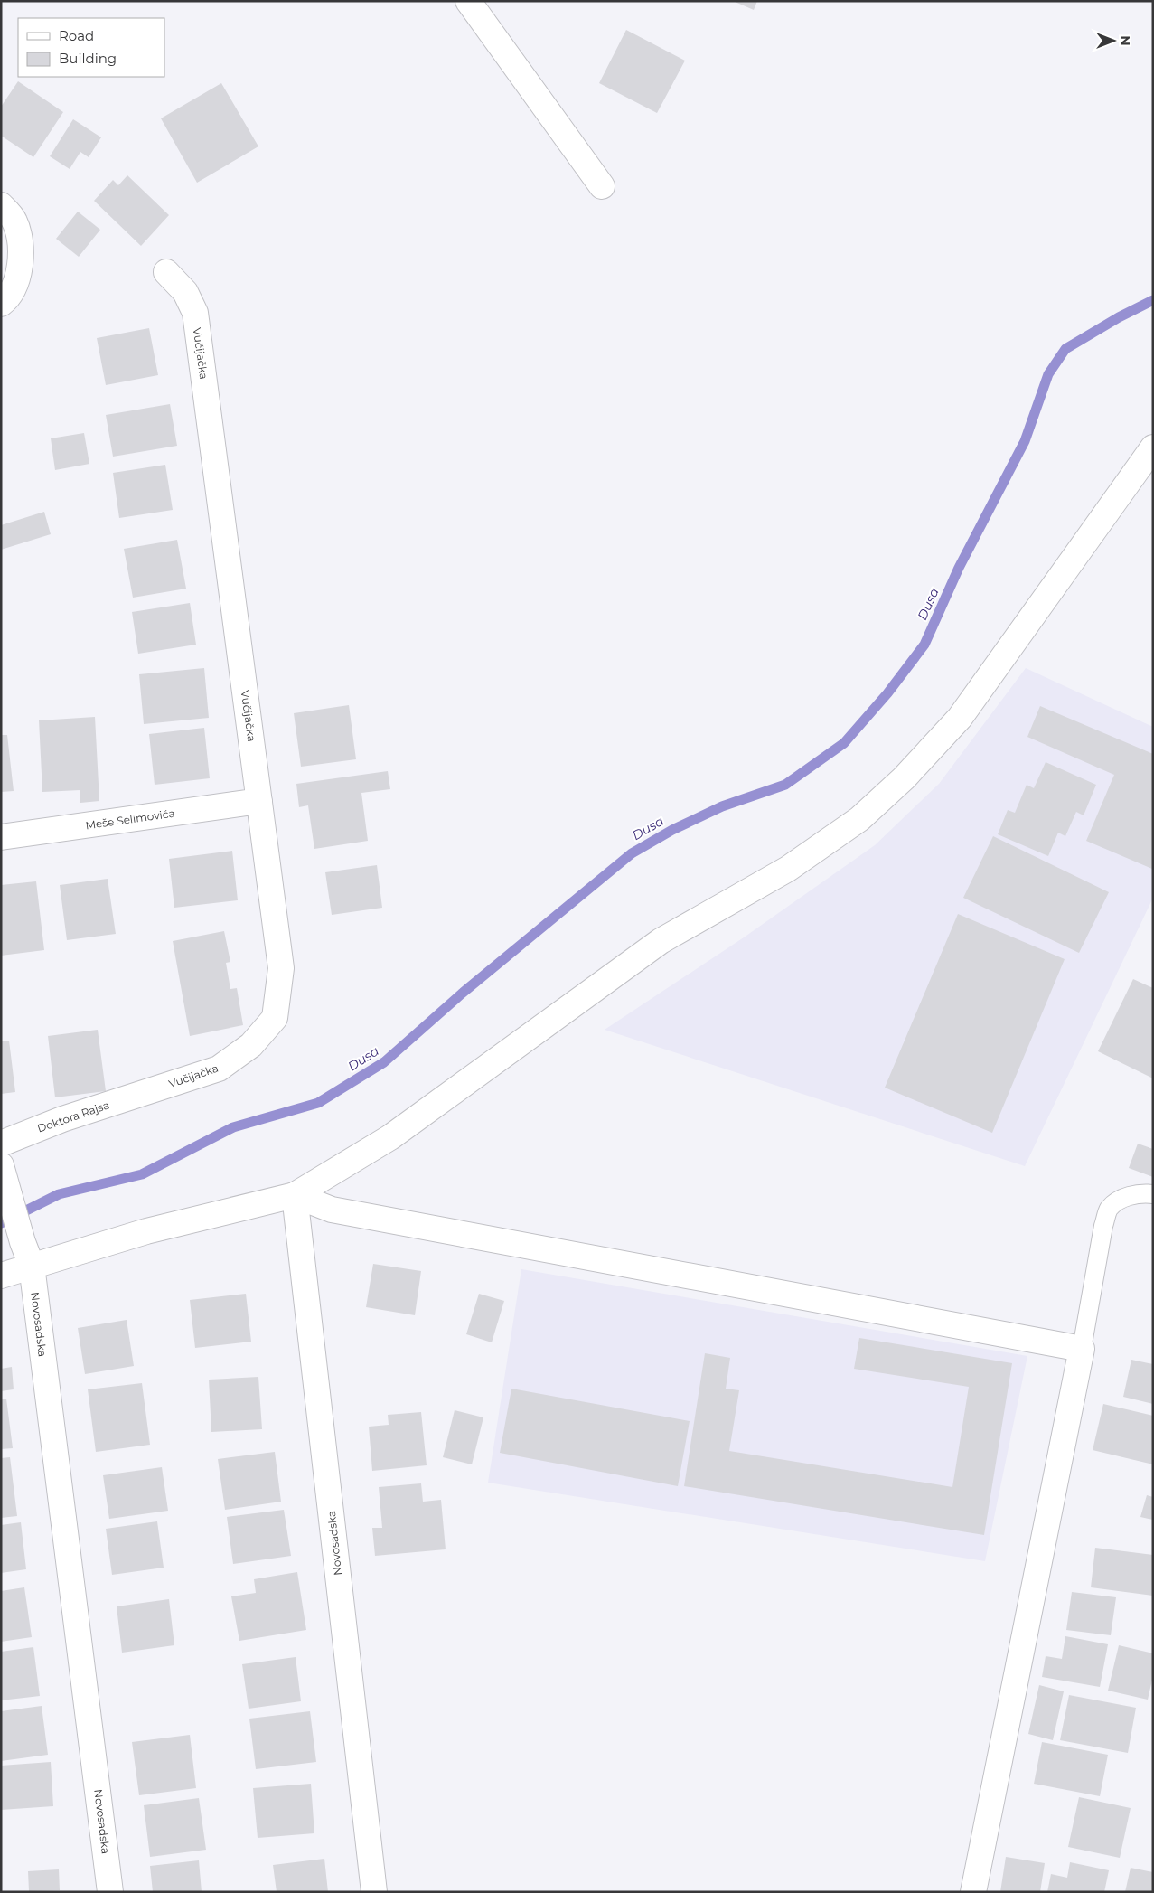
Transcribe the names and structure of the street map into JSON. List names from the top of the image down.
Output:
{
  "streets": {
    "street": [
      "Vučijačka",
      "Meše Selimovića",
      "Doktora Rajsa",
      "Novosadska"
    ]
  },
  "crossings": [
    ["Vučijačka", "Meše Selimovića"],
    ["Vučijačka", "Doktora Rajsa"]
  ],
  "water": ["Dusa"],
  "legend": ["Road", "Building"],
  "north": "right"
}
